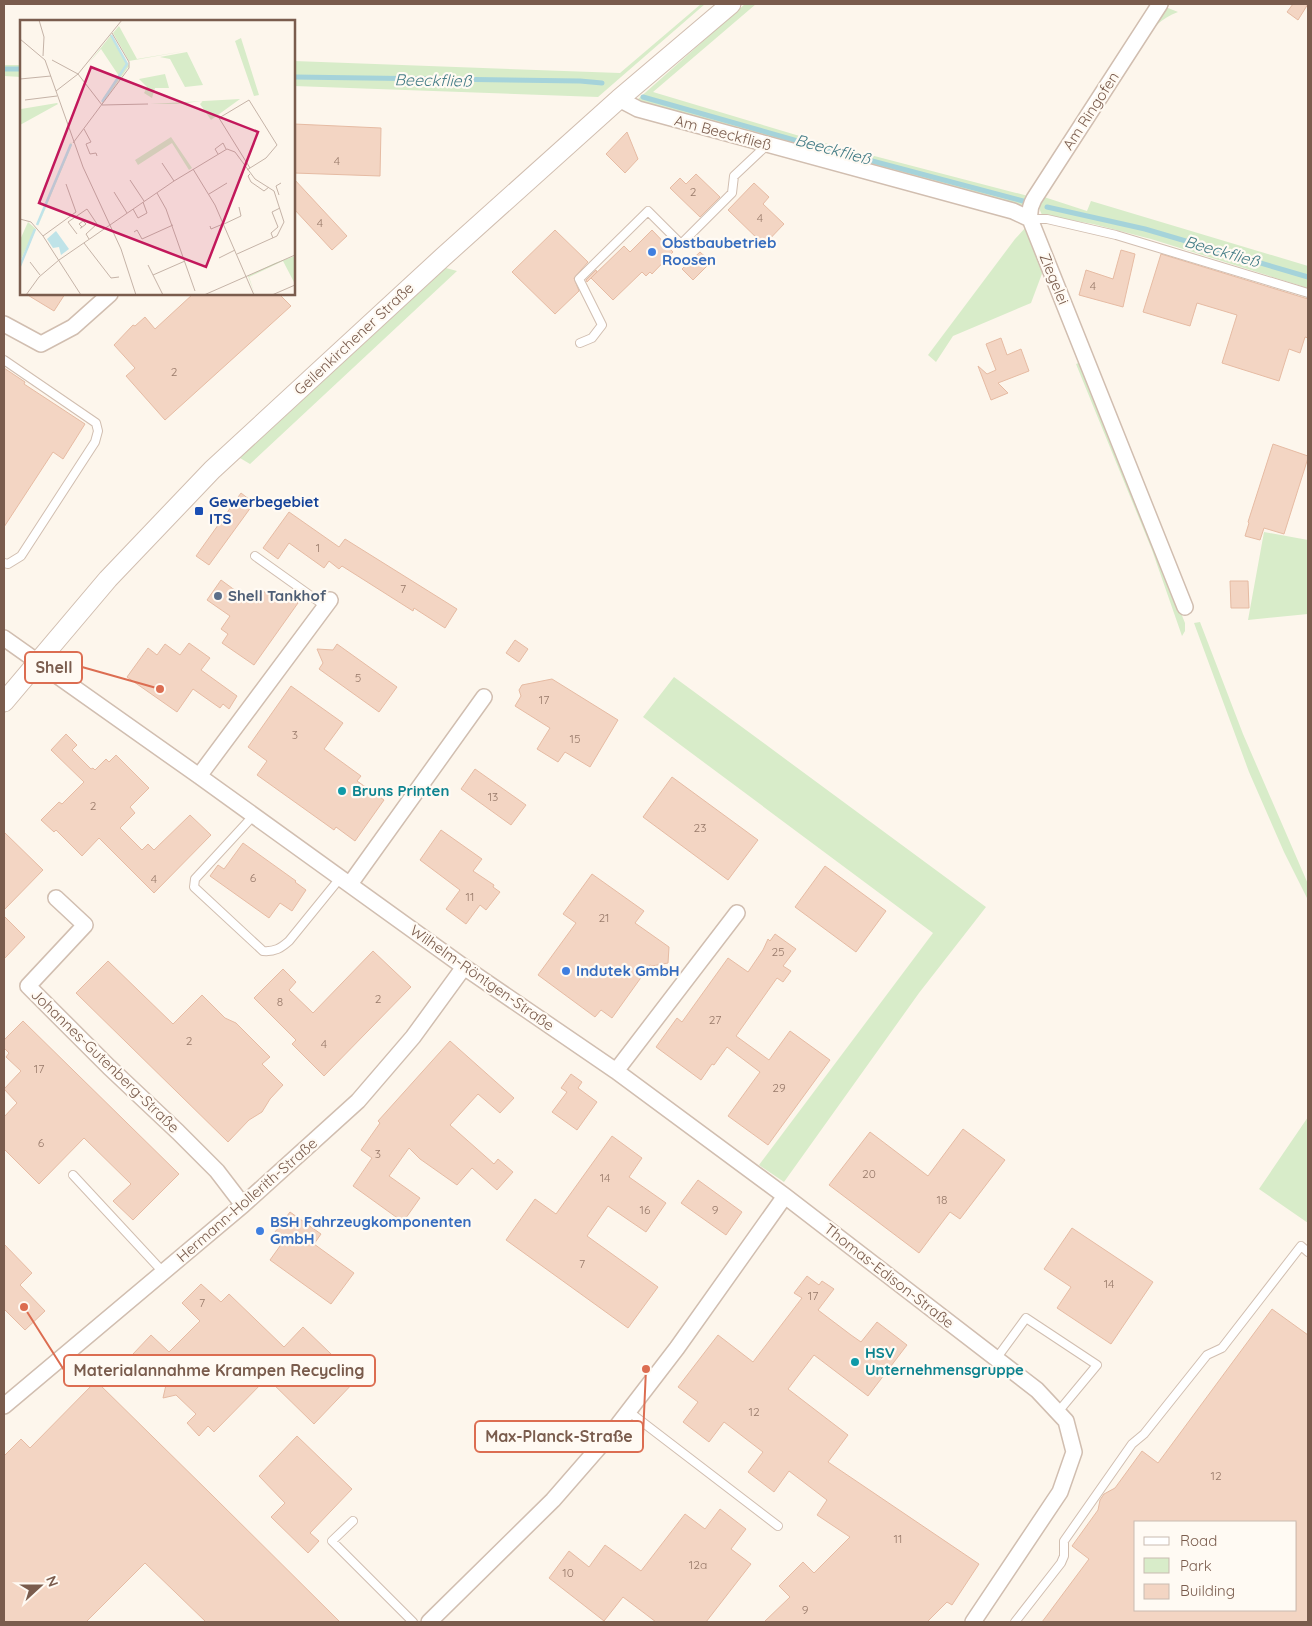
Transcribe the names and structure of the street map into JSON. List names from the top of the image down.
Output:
{
  "streets": {
    "street": [
      "Am Ringofen",
      "Am Beeckfließ",
      "Ziegelei",
      "Geilenkirchener Straße",
      "Wilhelm-Röntgen-Straße",
      "Johannes-Gutenberg-Straße",
      "Hermann-Hollerith-Straße",
      "Thomas-Edison-Straße"
    ]
  },
  "crossings": [
    ["Am Ringofen", "Am Beeckfließ"],
    ["Am Ringofen", "Ziegelei"],
    ["Am Beeckfließ", "Ziegelei"],
    ["Am Beeckfließ", "Geilenkirchener Straße"],
    ["Geilenkirchener Straße", "Wilhelm-Röntgen-Straße"],
    ["Wilhelm-Röntgen-Straße", "Hermann-Hollerith-Straße"],
    ["Wilhelm-Röntgen-Straße", "Thomas-Edison-Straße"],
    ["Johannes-Gutenberg-Straße", "Hermann-Hollerith-Straße"]
  ],
  "water": ["Beeckfließ"],
  "places": {
    "other": [
      "Obstbaubetrieb Roosen",
      "Shell Tankhof",
      "Shell",
      "Bruns Printen",
      "Indutek GmbH",
      "BSH Fahrzeugkomponenten GmbH",
      "Materialannahme Krampen Recycling",
      "HSV Unternehmensgruppe",
      "Max-Planck-Straße"
    ],
    "transit": ["Gewerbegebiet ITS"]
  },
  "house_numbers": [
    "4",
    "2",
    "4",
    "4",
    "4",
    "2",
    "1",
    "7",
    "5",
    "17",
    "3",
    "15",
    "13",
    "2",
    "23",
    "6",
    "4",
    "11",
    "21",
    "25",
    "2",
    "8",
    "27",
    "2",
    "4",
    "17",
    "29",
    "6",
    "3",
    "20",
    "14",
    "18",
    "16",
    "9",
    "7",
    "14",
    "17",
    "7",
    "12",
    "12",
    "11",
    "12a",
    "10",
    "9"
  ],
  "legend": ["Road", "Park", "Building"],
  "north": "right"
}
